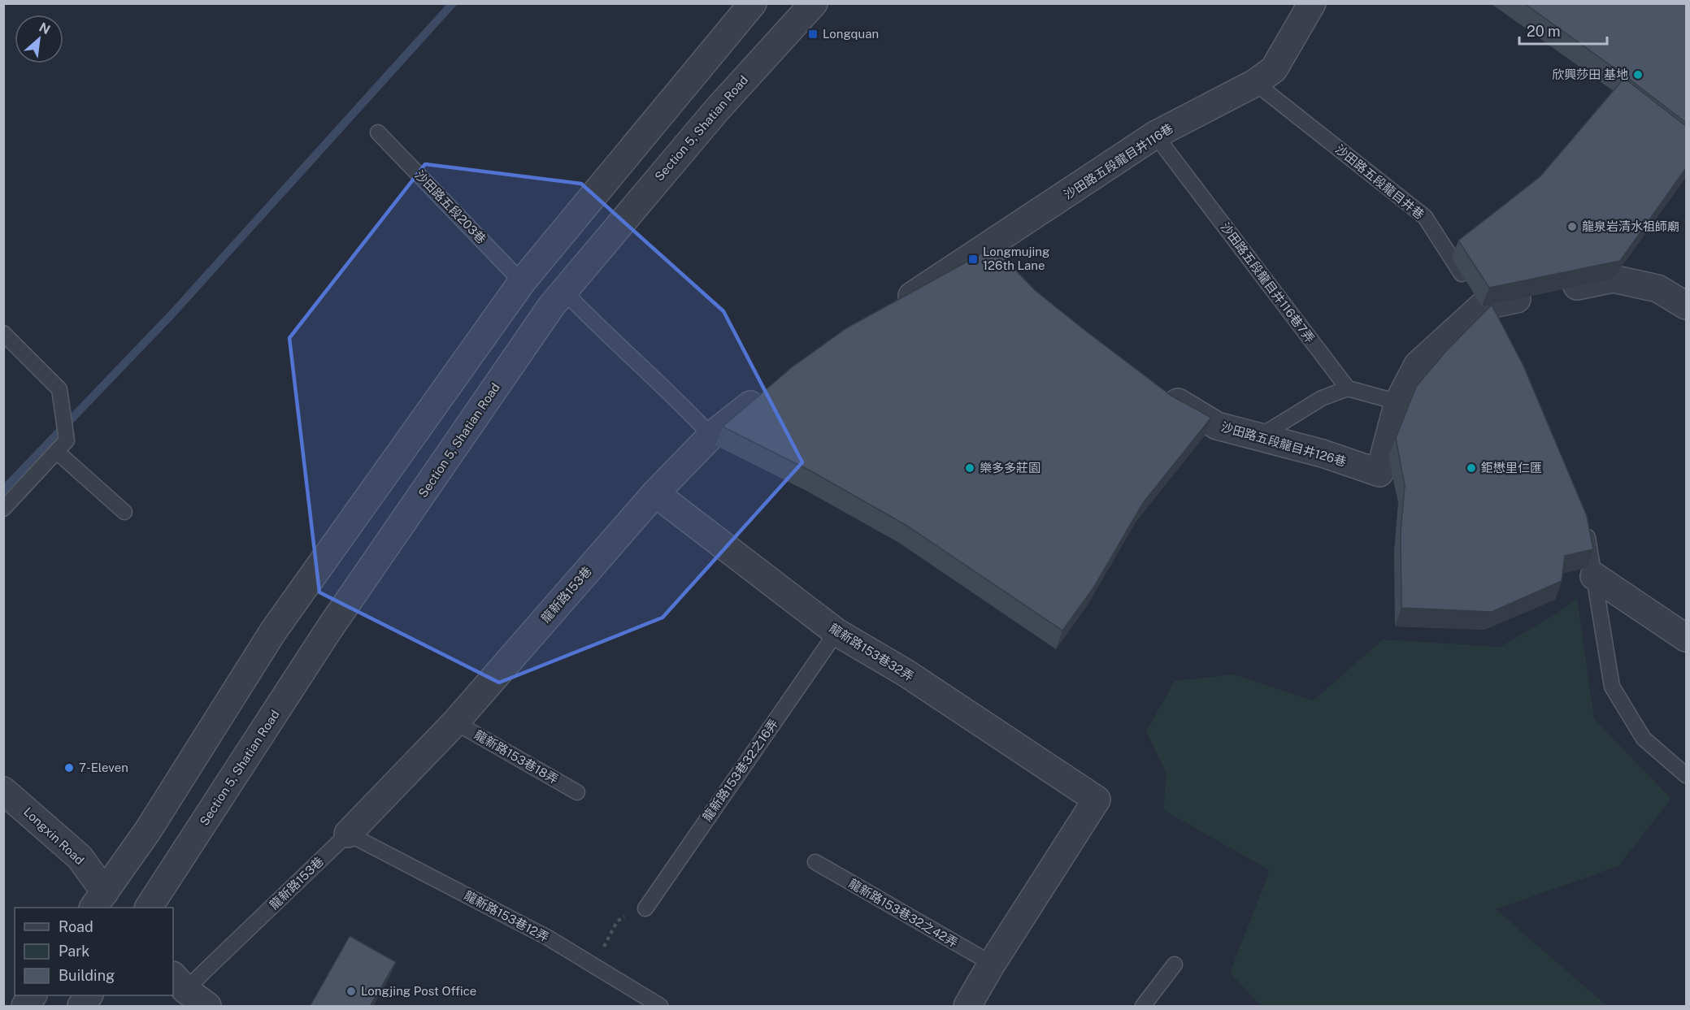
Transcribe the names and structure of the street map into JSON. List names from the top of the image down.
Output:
{
  "streets": {
    "street": [
      "Section 5, Shatian Road",
      "沙田路五段龍目井116巷",
      "沙田路五段龍目井126巷",
      "龍新路153巷",
      "龍新路153巷32弄",
      "Longxin Road"
    ],
    "lane": [
      "沙田路五段龍目井巷",
      "沙田路五段203巷",
      "沙田路五段龍目井116巷7弄",
      "龍新路153巷18弄",
      "龍新路153巷32之16弄",
      "龍新路153巷32之42弄",
      "龍新路153巷12弄"
    ]
  },
  "crossings": [
    ["沙田路五段龍目井116巷", "沙田路五段龍目井巷"],
    ["沙田路五段龍目井116巷", "沙田路五段龍目井116巷7弄"],
    ["沙田路五段龍目井巷", "沙田路五段龍目井126巷"],
    ["龍新路153巷", "龍新路153巷32弄"],
    ["龍新路153巷", "龍新路153巷18弄"],
    ["龍新路153巷", "龍新路153巷12弄"],
    ["龍新路153巷32弄", "龍新路153巷32之16弄"],
    ["龍新路153巷32弄", "龍新路153巷32之42弄"]
  ],
  "places": {
    "transit": ["Longquan", "Longmujing 126th Lane"],
    "other": [
      "欣興莎田 基地",
      "龍泉岩清水祖師廟",
      "樂多多莊園",
      "鉅懋里仁匯",
      "7-Eleven",
      "Longjing Post Office"
    ]
  },
  "legend": ["Road", "Park", "Building"],
  "scale_bar": "20 m",
  "north": "top right"
}
